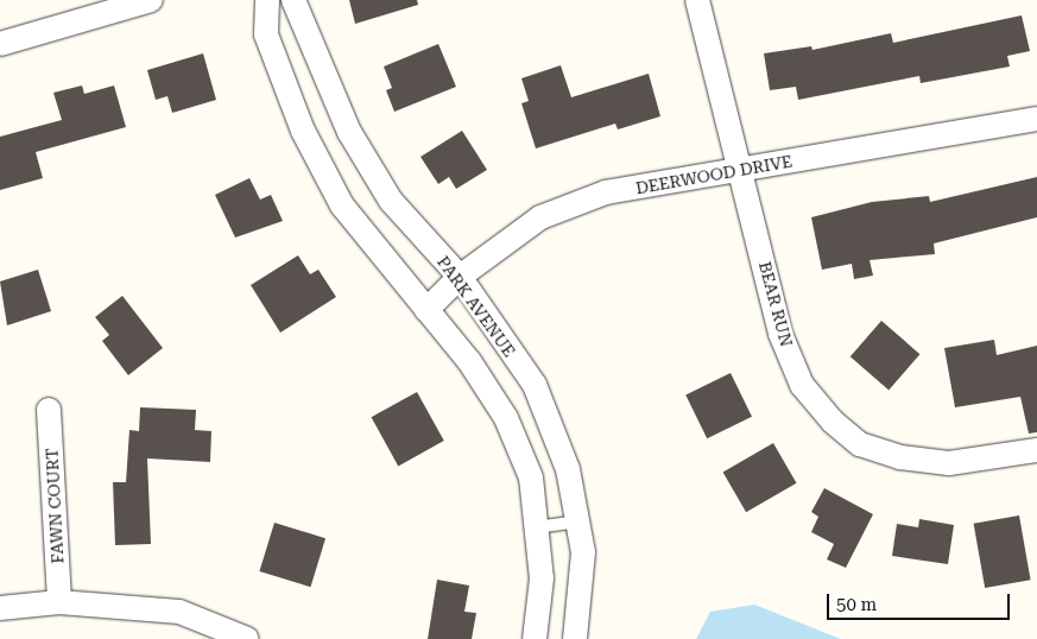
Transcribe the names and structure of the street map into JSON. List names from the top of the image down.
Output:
{
  "streets": {
    "street": [
      "DEERWOOD DRIVE",
      "BEAR RUN",
      "PARK AVENUE",
      "FAWN COURT"
    ]
  },
  "crossings": [
    ["DEERWOOD DRIVE", "BEAR RUN"],
    ["DEERWOOD DRIVE", "PARK AVENUE"]
  ],
  "scale_bar": "50 m"
}
